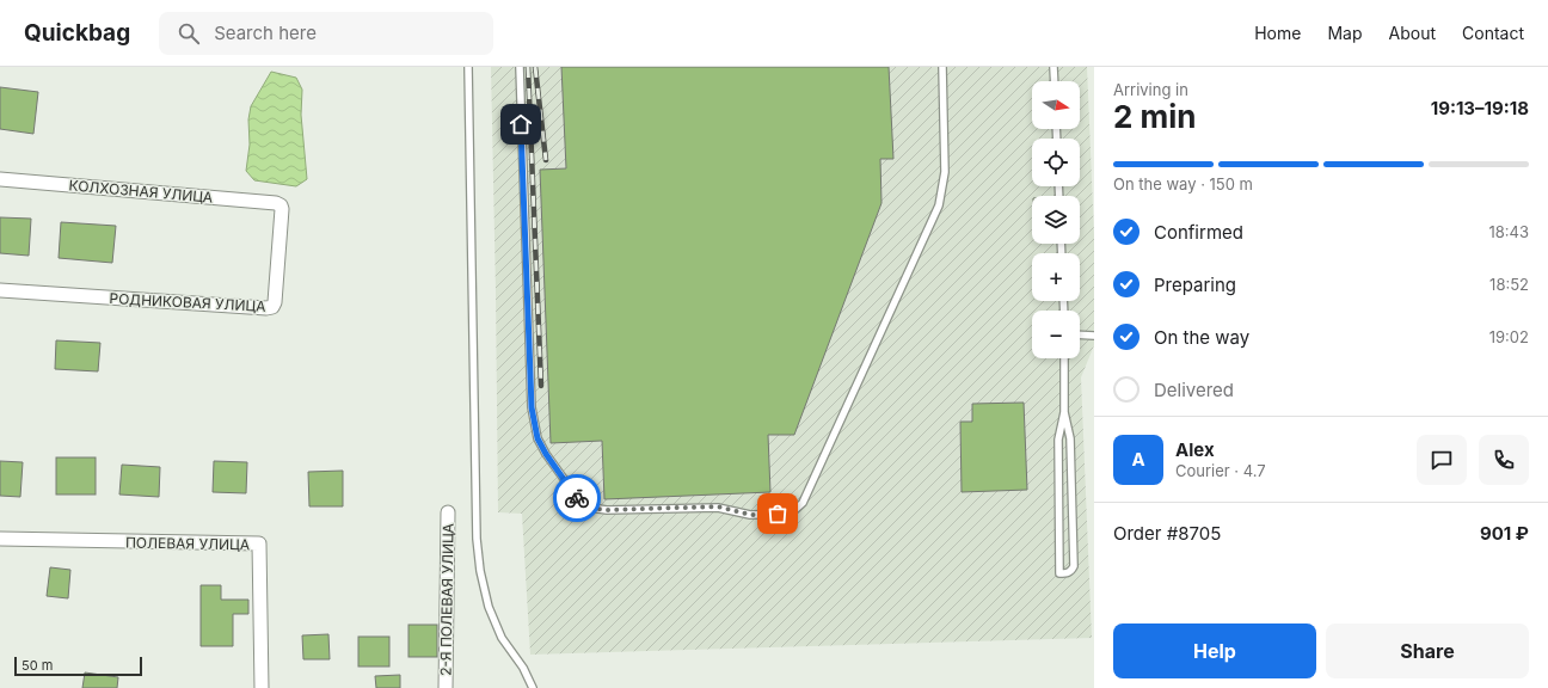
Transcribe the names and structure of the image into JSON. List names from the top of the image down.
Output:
{
  "streets": {
    "street": [
      "КОЛХОЗНАЯ УЛИЦА",
      "РОДНИКОВАЯ УЛИЦА",
      "ПОЛЕВАЯ УЛИЦА",
      "2-Я ПОЛЕВАЯ УЛИЦА"
    ]
  },
  "crossings": [
    ["КОЛХОЗНАЯ УЛИЦА", "РОДНИКОВАЯ УЛИЦА"]
  ],
  "scale_bar": "50 m",
  "north": "right",
  "page": {
    "header": "Quickbag",
    "search": "Search here",
    "nav": [
      "Home",
      "Map",
      "About",
      "Contact"
    ],
    "heading": ["2 min", "Arriving in", "19:13–19:18"],
    "panel": [
      "Alex",
      "Courier · 4.7",
      "Order #8705",
      "901 ₽"
    ],
    "map_buttons": ["+", "−"],
    "bar": "On the way · 150 m",
    "list": [
      ["Confirmed", "18:43"],
      ["Preparing", "18:52"],
      ["On the way", "19:02"],
      "Delivered"
    ],
    "round": "A",
    "buttons": ["Help", "Share"],
    "scale": "50 m"
  }
}
